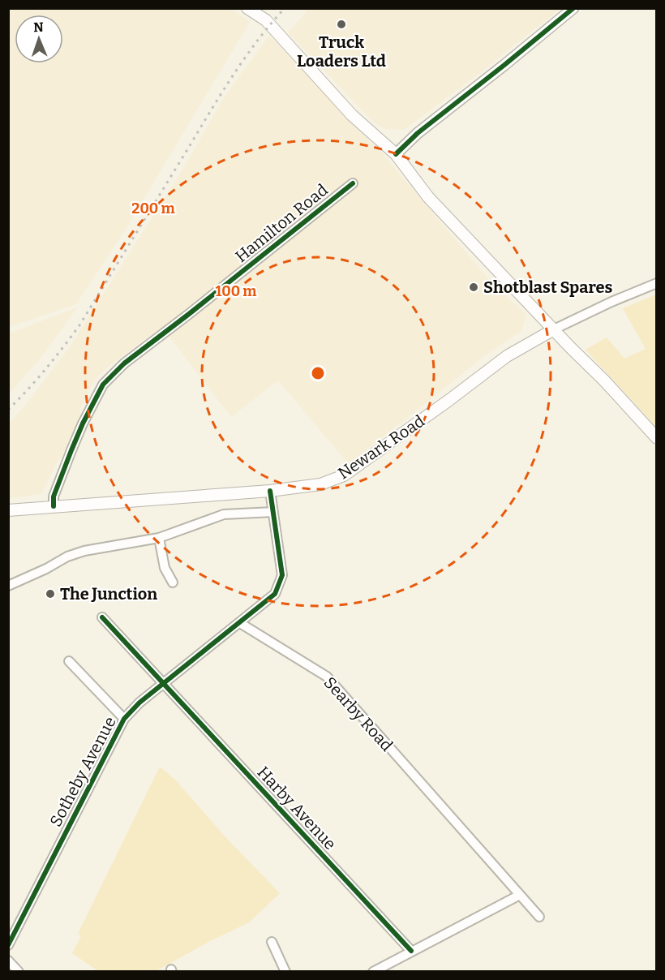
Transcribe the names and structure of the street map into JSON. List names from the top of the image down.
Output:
{
  "streets": {
    "main road": ["Newark Road"],
    "street": [
      "Hamilton Road",
      "Searby Road",
      "Sotheby Avenue",
      "Harby Avenue"
    ]
  },
  "crossings": [
    ["Hamilton Road", "Newark Road"],
    ["Searby Road", "Sotheby Avenue"],
    ["Sotheby Avenue", "Harby Avenue"]
  ],
  "places": ["Truck Loaders Ltd", "Shotblast Spares", "The Junction"],
  "north": "top",
  "rings": ["200 m", "100 m"]
}
